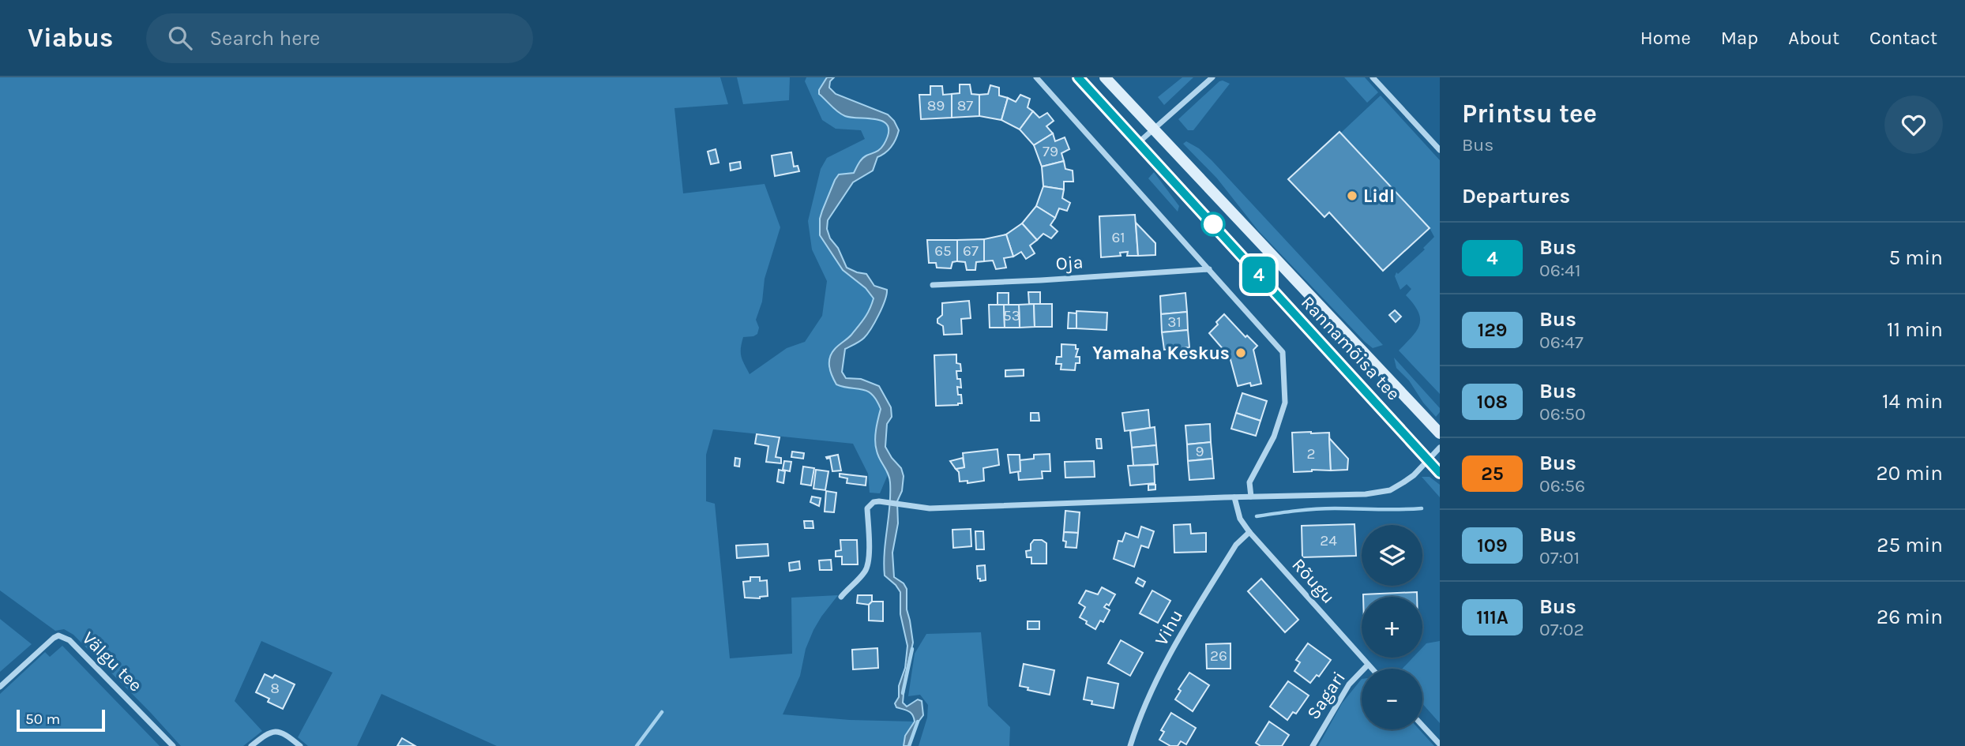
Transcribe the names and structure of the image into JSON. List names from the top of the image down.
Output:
{
  "streets": {
    "main road": ["Rannamõisa tee"],
    "street": [
      "Oja",
      "Rõugu",
      "Vihu",
      "Välgu tee",
      "Sagari"
    ]
  },
  "crossings": [
    ["Rõugu", "Vihu"],
    ["Rõugu", "Sagari"]
  ],
  "places": ["Lidl", "Yamaha Keskus"],
  "lines": ["bus line 4"],
  "house_numbers": [
    "89",
    "87",
    "79",
    "61",
    "65",
    "67",
    "53",
    "31",
    "9",
    "2",
    "24",
    "26",
    "8"
  ],
  "scale_bar": "50 m",
  "page": {
    "header": "Viabus",
    "search": "Search here",
    "nav": [
      "Home",
      "Map",
      "About",
      "Contact"
    ],
    "on_map": "4",
    "heading": [
      ["Printsu tee", "Bus"],
      "Departures"
    ],
    "list": [
      {
        "mark": "4",
        "name": "Bus",
        "note": "06:41",
        "value": "5 min"
      },
      {
        "mark": "129",
        "name": "Bus",
        "note": "06:47",
        "value": "11 min"
      },
      {
        "mark": "108",
        "name": "Bus",
        "note": "06:50",
        "value": "14 min"
      },
      {
        "mark": "25",
        "name": "Bus",
        "note": "06:56",
        "value": "20 min"
      },
      {
        "mark": "109",
        "name": "Bus",
        "note": "07:01",
        "value": "25 min"
      },
      {
        "mark": "111A",
        "name": "Bus",
        "note": "07:02",
        "value": "26 min"
      }
    ],
    "map_buttons": ["+", "−"],
    "scale": "50 m"
  }
}
